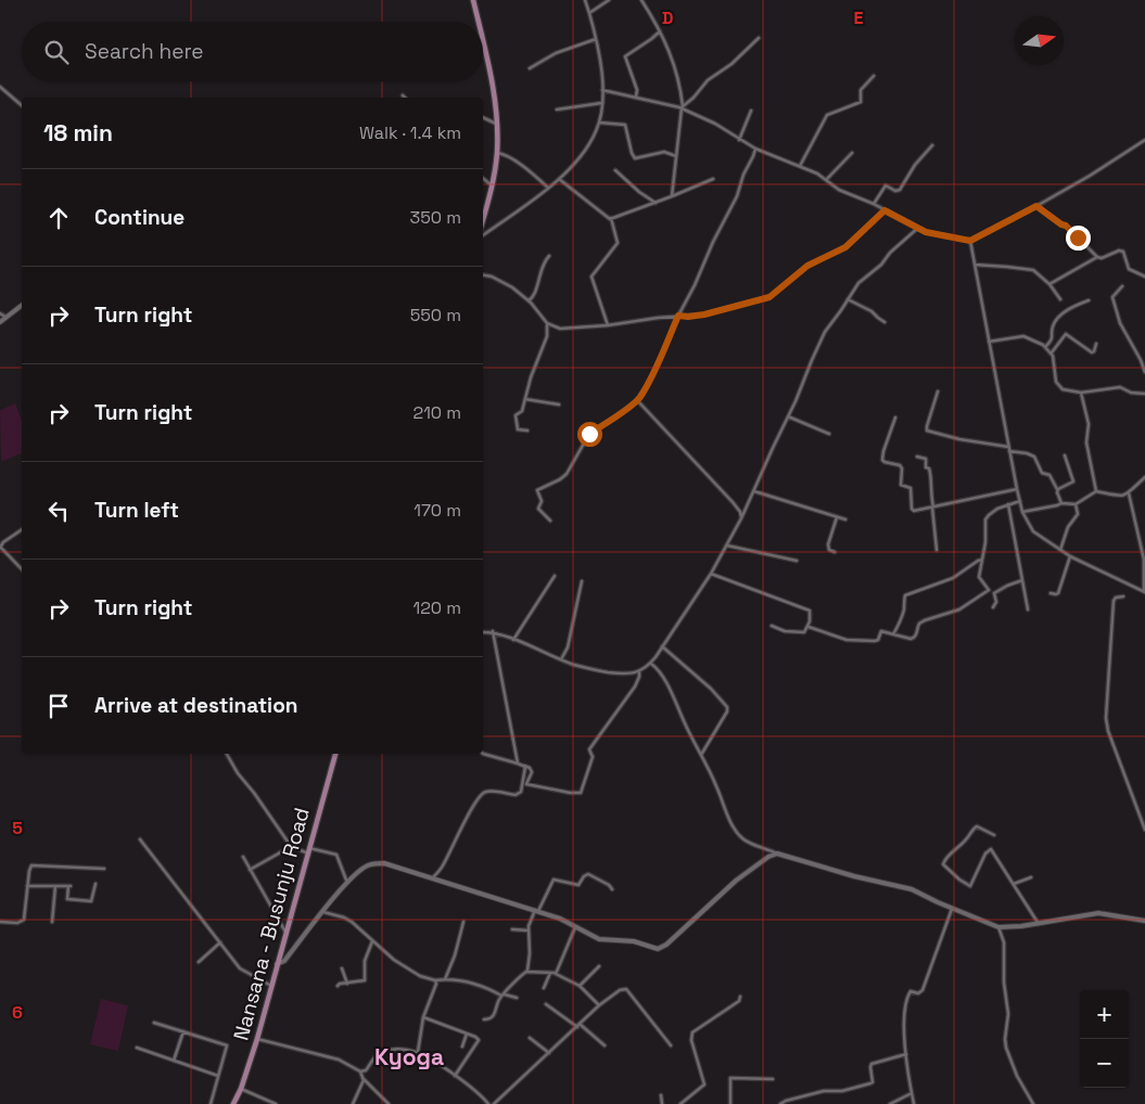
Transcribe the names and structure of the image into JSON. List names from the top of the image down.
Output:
{
  "streets": {
    "main road": ["Nansana - Busunju Road"]
  },
  "districts": ["Kyoga"],
  "north": "right",
  "page": {
    "search": "Search here",
    "heading": ["18 min", "Walk · 1.4 km"],
    "list": [
      ["Continue", "350 m"],
      ["Turn right", "550 m"],
      ["Turn right", "210 m"],
      ["Turn left", "170 m"],
      ["Turn right", "120 m"],
      "Arrive at destination"
    ],
    "map_buttons": ["+", "−"]
  },
  "grid": {
    "columns": ["D", "E"],
    "rows": ["5", "6"]
  }
}
